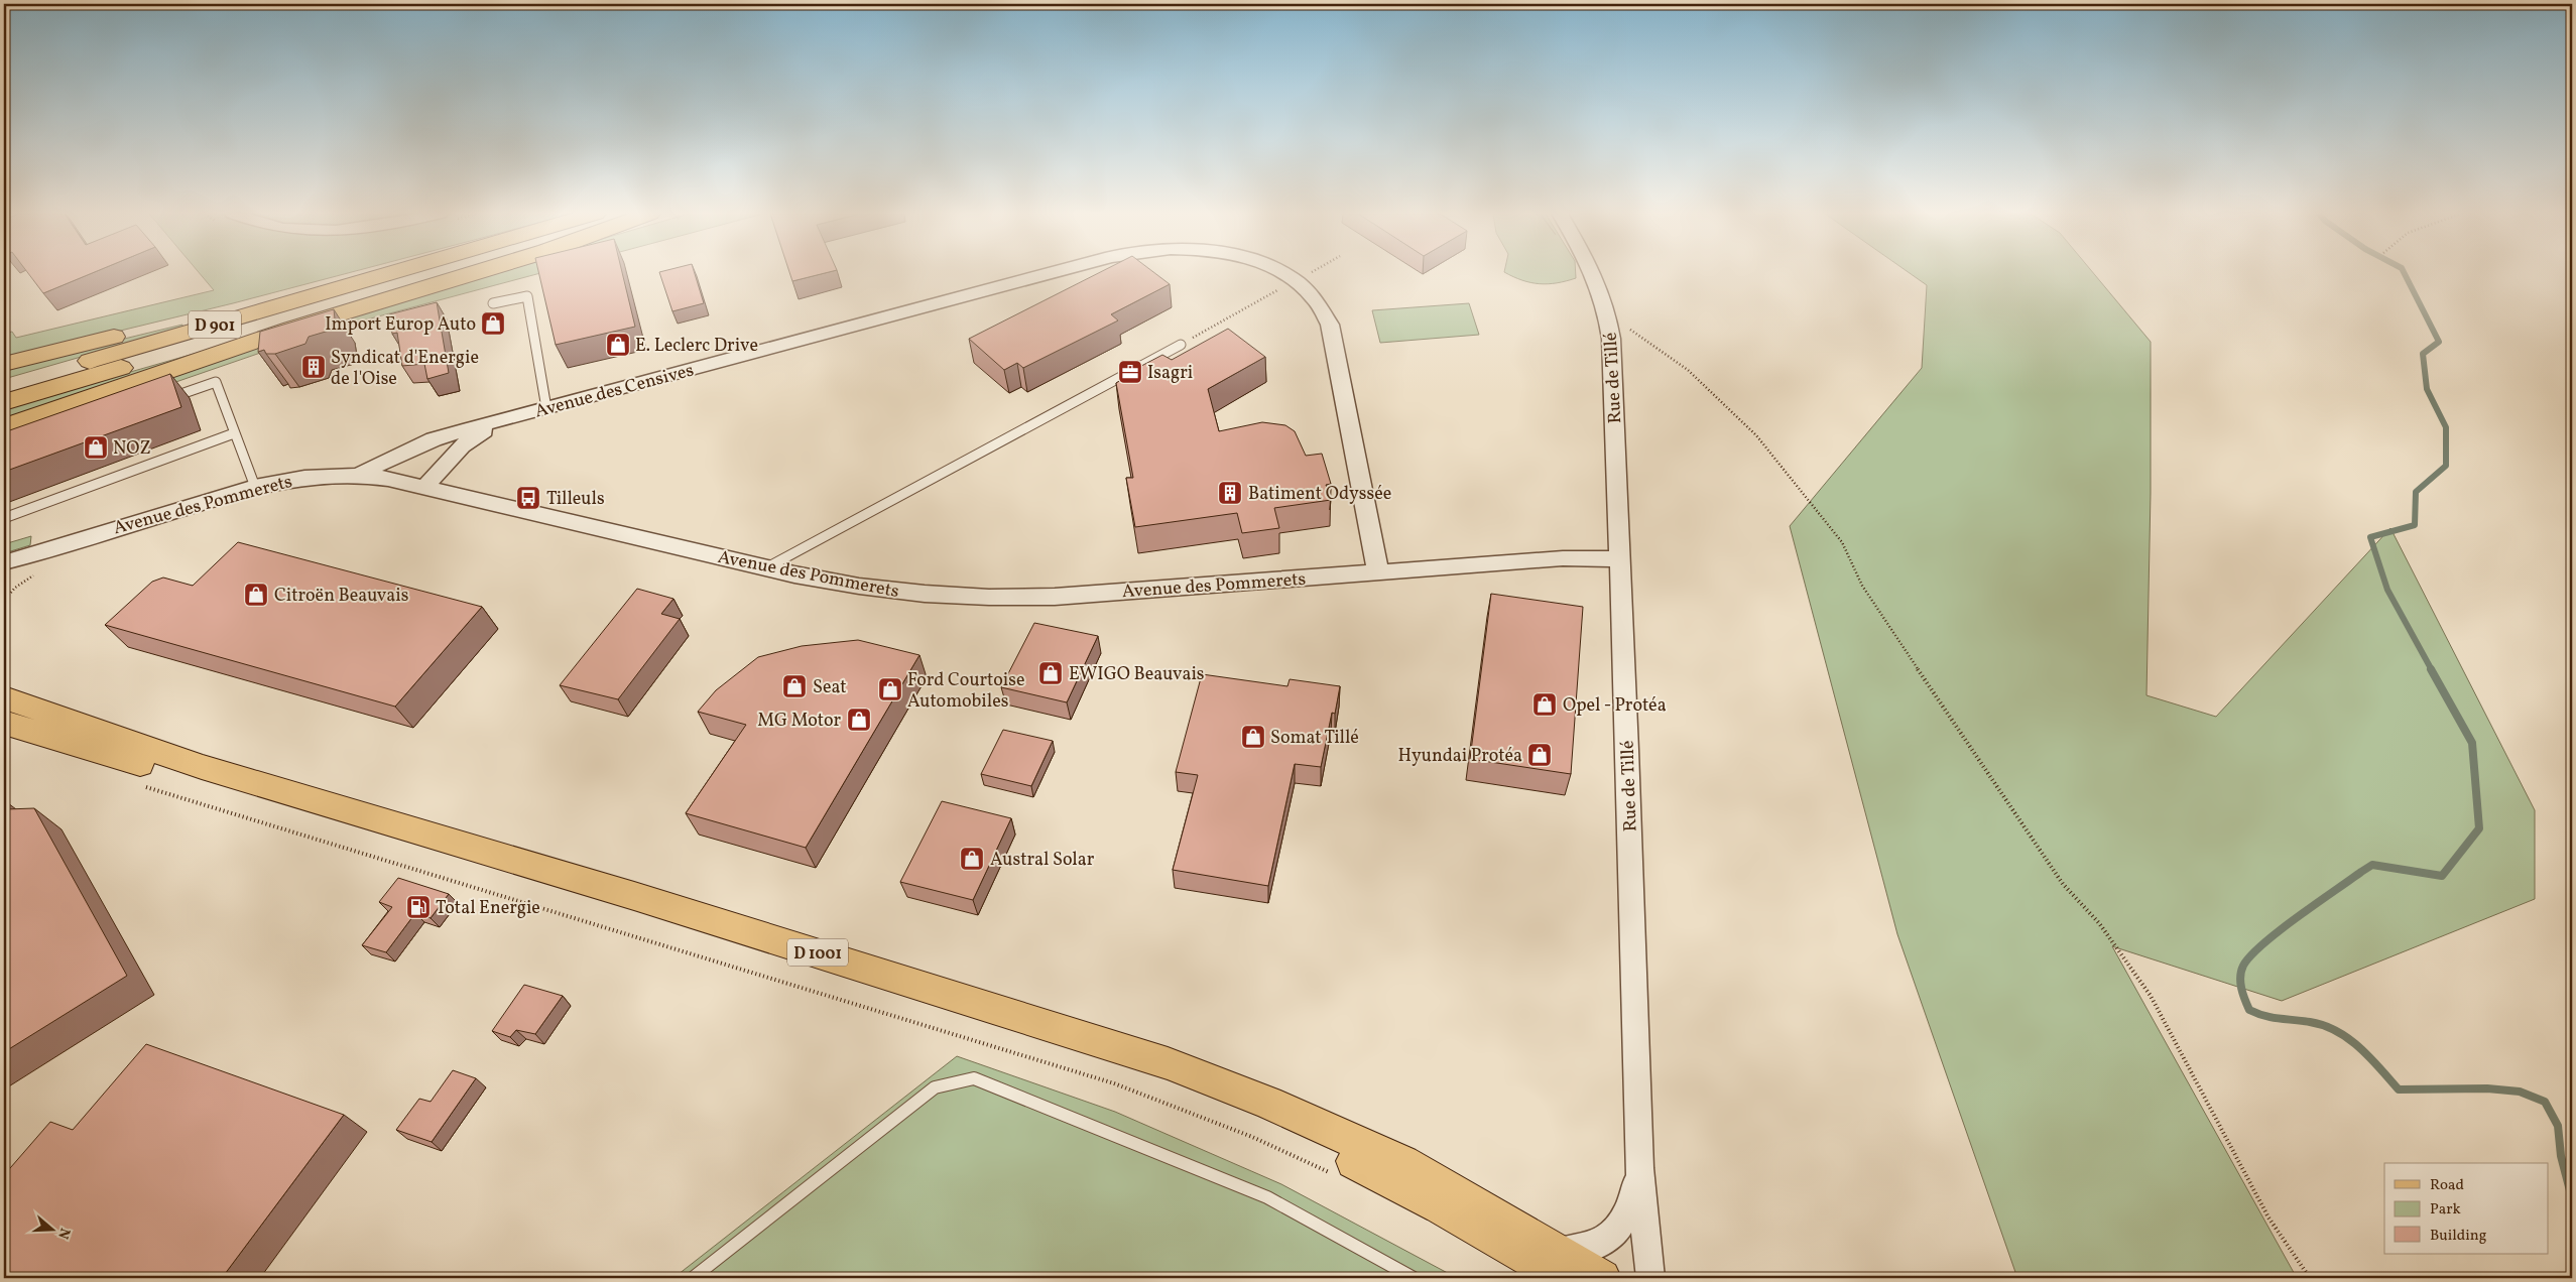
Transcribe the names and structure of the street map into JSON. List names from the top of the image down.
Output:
{
  "streets": {
    "main road": ["D 901", "D 1001"],
    "street": ["Rue de Tillé", "Avenue des Censives", "Avenue des Pommerets"]
  },
  "crossings": [
    ["Rue de Tillé", "Avenue des Pommerets"],
    ["Rue de Tillé", "D 1001"],
    ["Avenue des Censives", "Avenue des Pommerets"]
  ],
  "places": {
    "shop": [
      "Import Europ Auto",
      "E. Leclerc Drive",
      "NOZ",
      "Citroën Beauvais",
      "EWIGO Beauvais",
      "Seat",
      "Ford Courtoise Automobiles",
      "Opel - Protéa",
      "MG Motor",
      "Somat Tillé",
      "Hyundai Protéa",
      "Austral Solar"
    ],
    "building": ["Syndicat d'Energie de l'Oise", "Batiment Odyssée"],
    "office": ["Isagri"],
    "bus stop": ["Tilleuls"],
    "fuel station": ["Total Energie"]
  },
  "legend": ["Road", "Park", "Building"],
  "north": "right"
}
